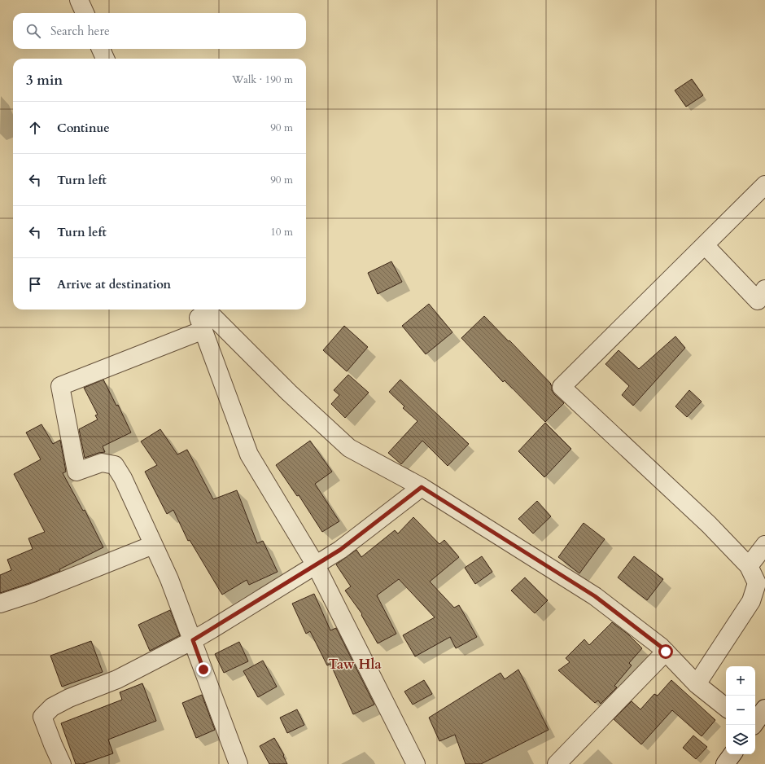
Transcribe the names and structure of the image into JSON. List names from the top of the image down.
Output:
{
  "districts": ["Taw Hla"],
  "page": {
    "search": "Search here",
    "heading": ["3 min", "Walk · 190 m"],
    "list": [
      ["Continue", "90 m"],
      ["Turn left", "90 m"],
      ["Turn left", "10 m"],
      "Arrive at destination"
    ],
    "map_buttons": ["+", "−"]
  }
}
